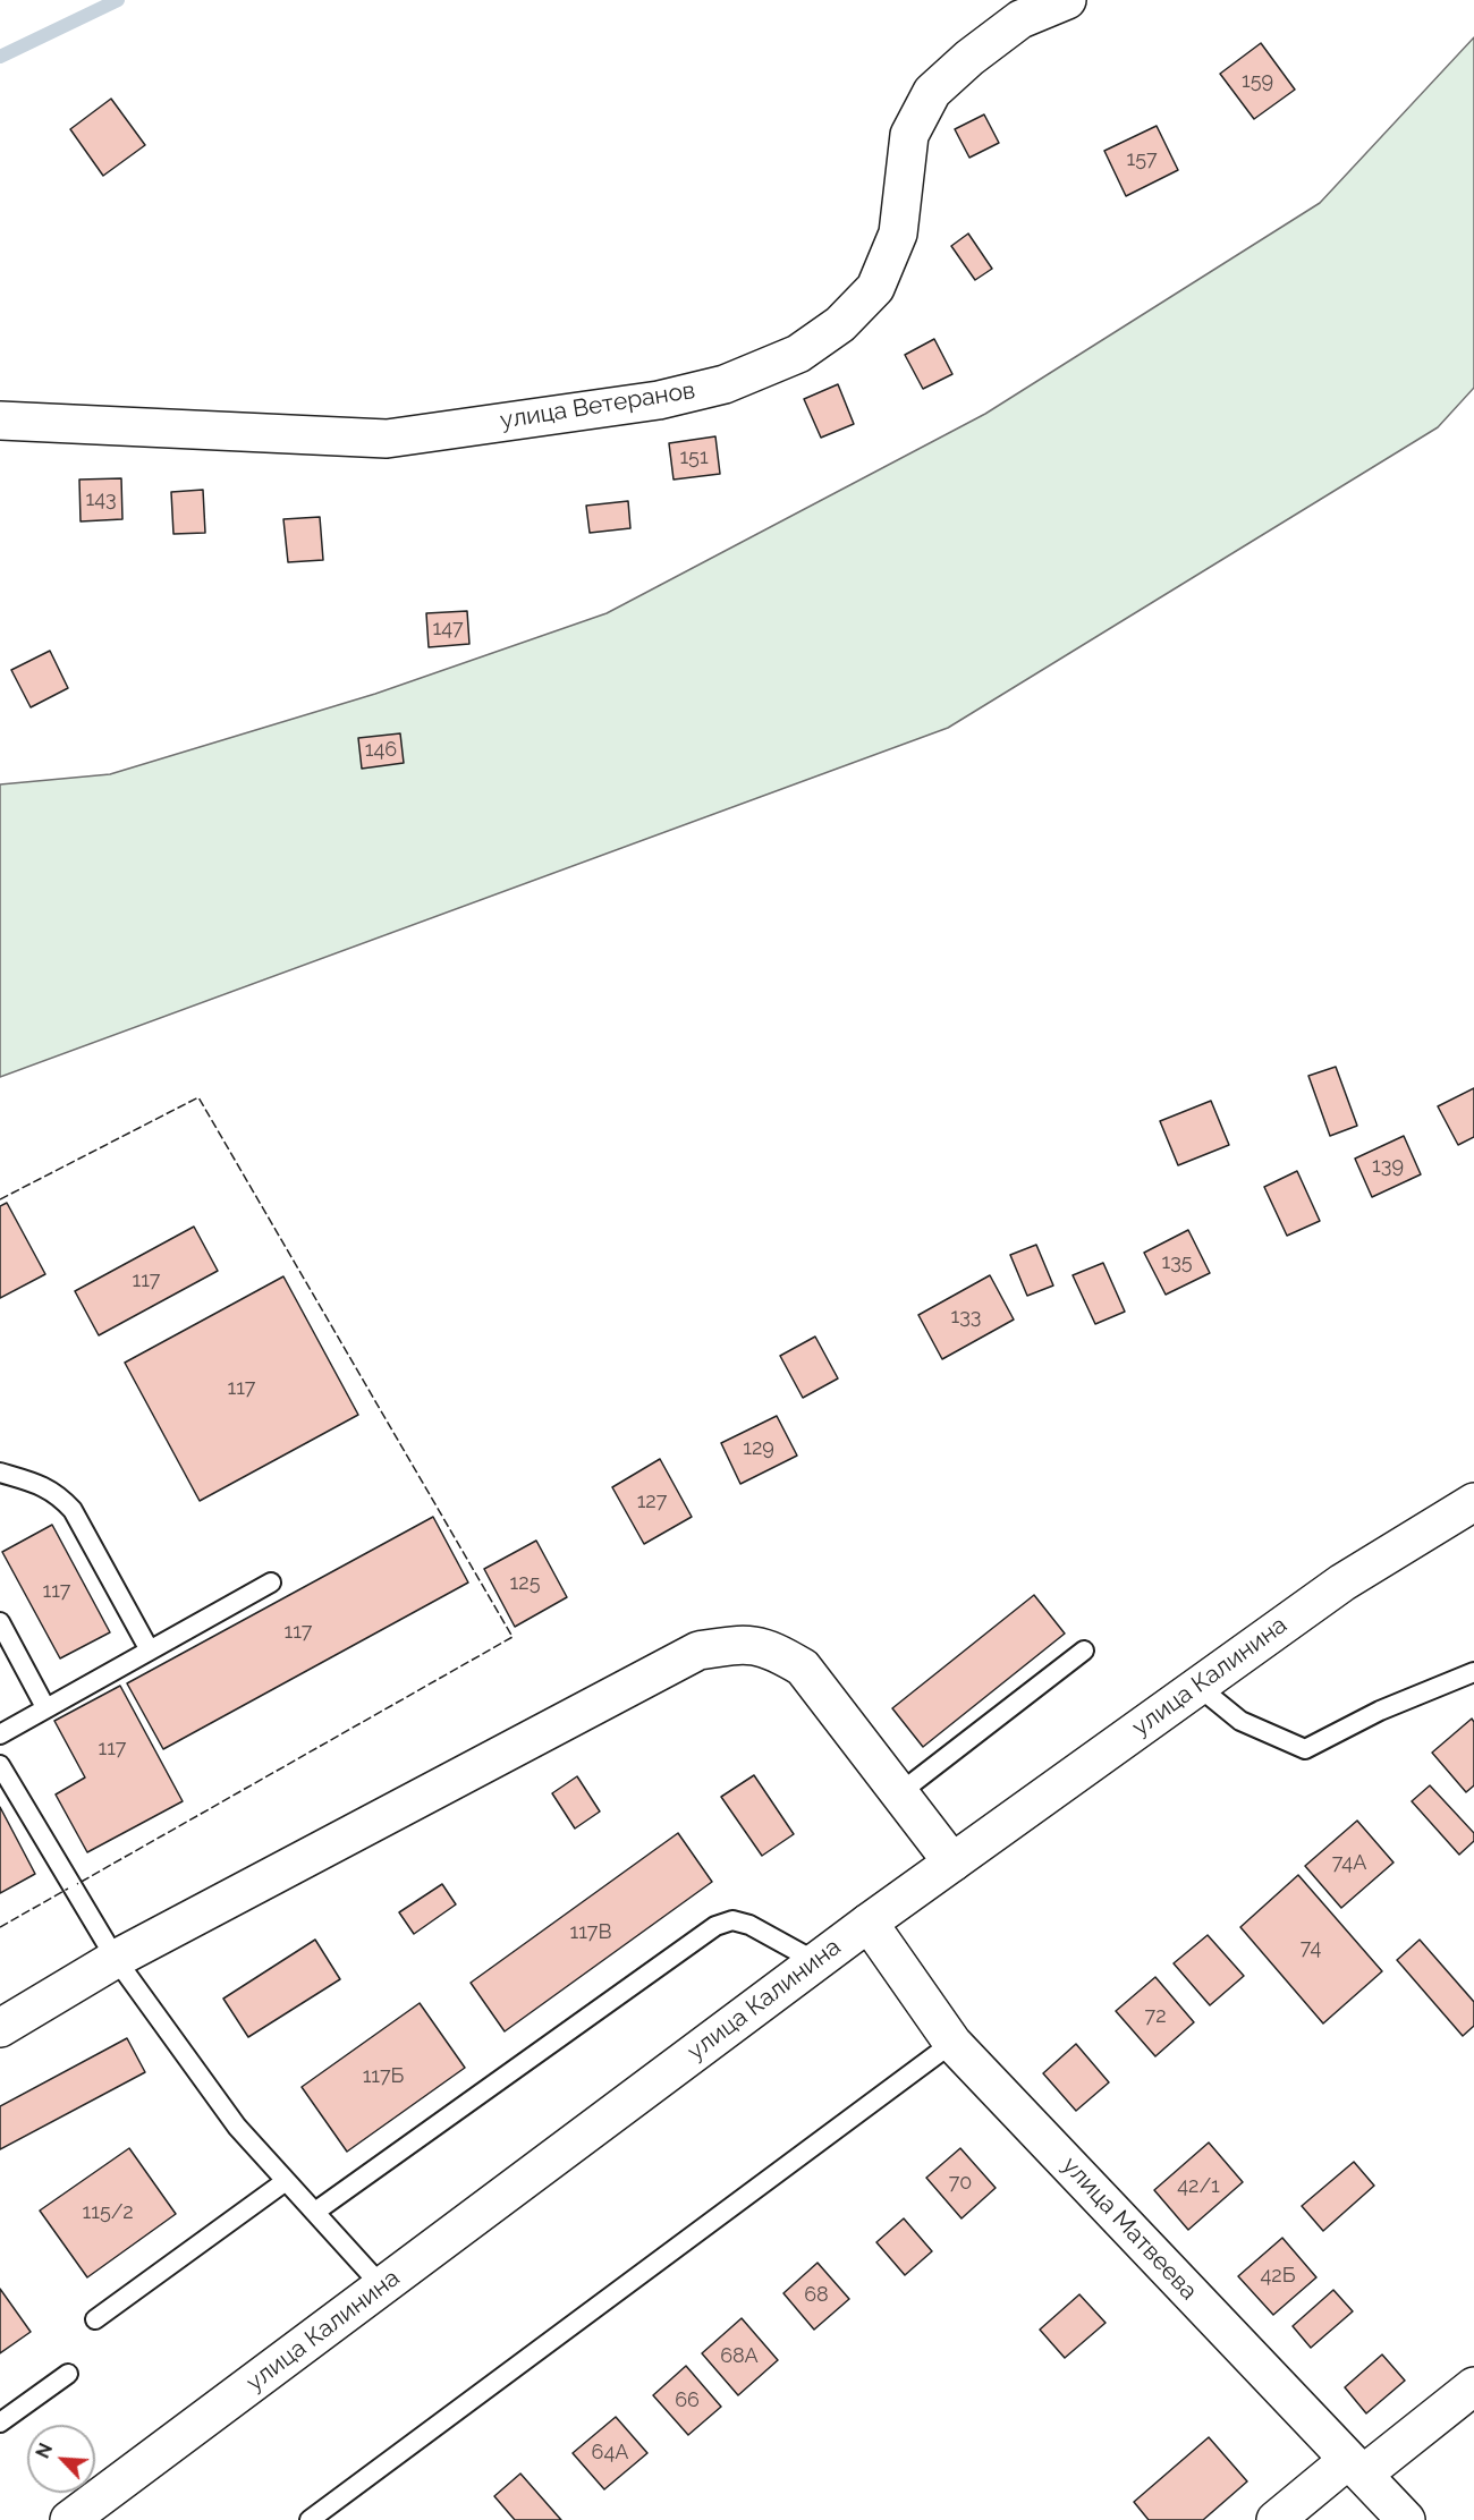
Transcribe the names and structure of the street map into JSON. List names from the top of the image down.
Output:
{
  "streets": {
    "street": ["улица Ветеранов", "улица Калинина", "улица Матвеева"]
  },
  "crossings": [
    ["улица Калинина", "улица Матвеева"]
  ],
  "house_numbers": [
    "159",
    "157",
    "151",
    "143",
    "147",
    "146",
    "139",
    "135",
    "117",
    "133",
    "117",
    "129",
    "127",
    "125",
    "117",
    "117",
    "117",
    "74А",
    "117В",
    "74",
    "72",
    "117Б",
    "70",
    "42/1",
    "115/2",
    "42Б",
    "68",
    "68А",
    "66",
    "64А"
  ],
  "north": "top left"
}
